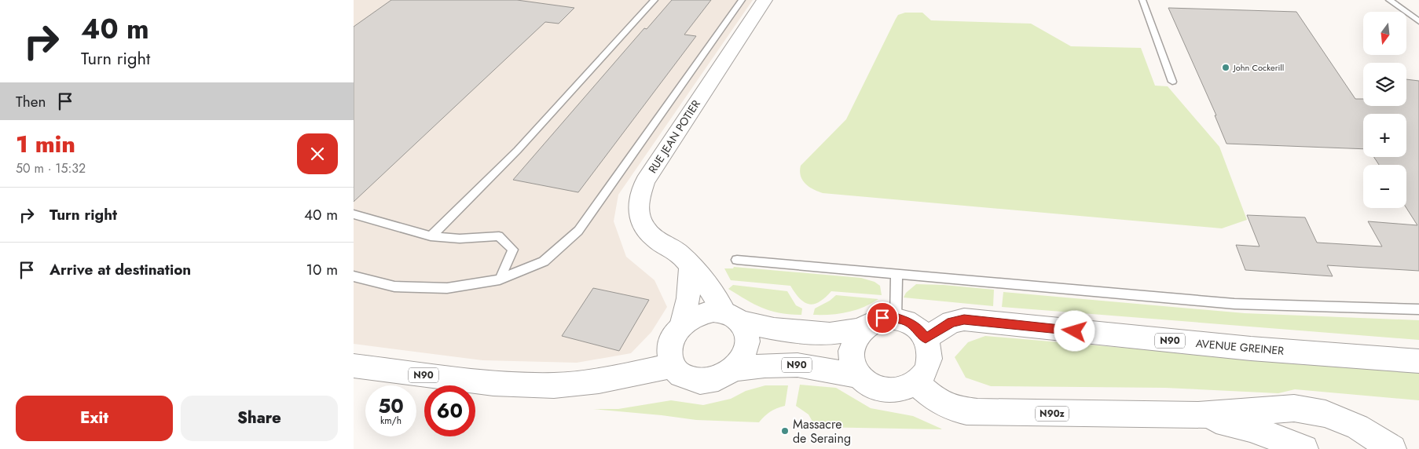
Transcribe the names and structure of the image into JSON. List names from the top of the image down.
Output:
{
  "streets": {
    "main road": [
      "RUE JEAN POTIER",
      "N90",
      "AVENUE GREINER",
      "N90z"
    ]
  },
  "crossings": [
    ["RUE JEAN POTIER", "N90"],
    ["N90", "AVENUE GREINER"],
    ["N90", "N90z"],
    ["AVENUE GREINER", "N90z"]
  ],
  "places": ["John Cockerill", "Massacre de Seraing"],
  "north": "bottom",
  "page": {
    "turn": ["40 m", "Turn right"],
    "map_buttons": ["+", "−"],
    "then": "Then",
    "heading": ["1 min", "50 m · 15:32"],
    "list": [
      {
        "name": "Turn right",
        "value": "40 m"
      },
      {
        "name": "Arrive at destination",
        "value": "10 m"
      }
    ],
    "speed": "50 km/h",
    "limit": "60",
    "buttons": ["Exit", "Share"]
  }
}
